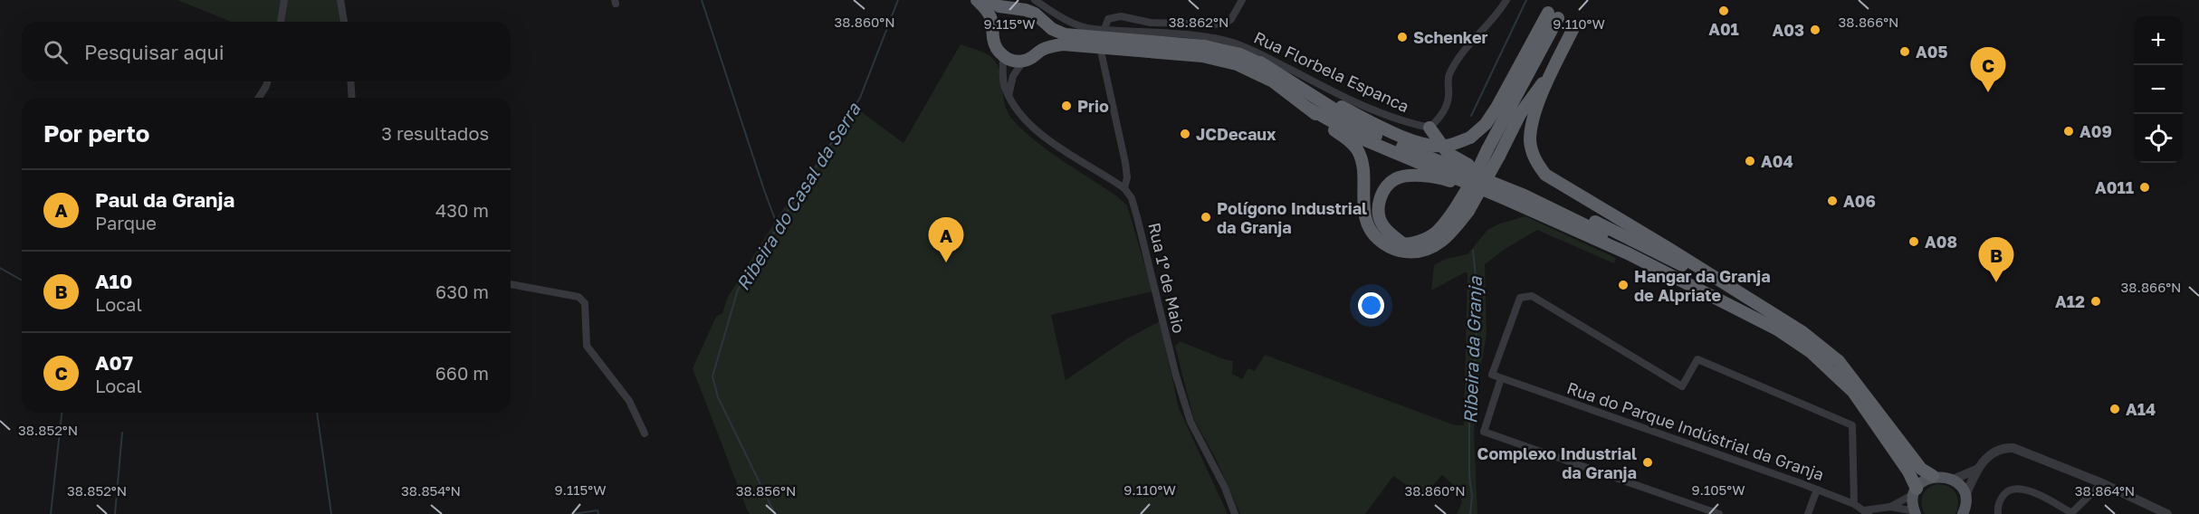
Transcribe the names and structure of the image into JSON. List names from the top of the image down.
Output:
{
  "streets": {
    "street": ["Rua Florbela Espanca", "Rua 1º de Maio", "Rua do Parque Indústrial da Granja"]
  },
  "water": ["Ribeira do Casal da Serra", "Ribeira da Granja"],
  "places": [
    "A01",
    "A03",
    "Schenker",
    "A05",
    "Prio",
    "A09",
    "JCDecaux",
    "A04",
    "A011",
    "A06",
    "Polígono Industrial da Granja",
    "A08",
    "Hangar da Granja de Alpriate",
    "A12",
    "A14",
    "Complexo Industrial da Granja"
  ],
  "page": {
    "map_buttons": ["+", "−"],
    "search": "Pesquisar aqui",
    "pins": ["C", "A", "B"],
    "heading": ["Por perto", "3 resultados"],
    "list": [
      {
        "mark": "A",
        "name": "Paul da Granja",
        "note": "Parque",
        "value": "430 m"
      },
      {
        "mark": "B",
        "name": "A10",
        "note": "Local",
        "value": "630 m"
      },
      {
        "mark": "C",
        "name": "A07",
        "note": "Local",
        "value": "660 m"
      }
    ]
  },
  "coordinates": [
    "38.860°N",
    "38.862°N",
    "38.866°N",
    "9.115°W",
    "9.110°W",
    "38.852°N",
    "9.105°W",
    "38.854°N",
    "38.856°N",
    "38.864°N"
  ]
}
